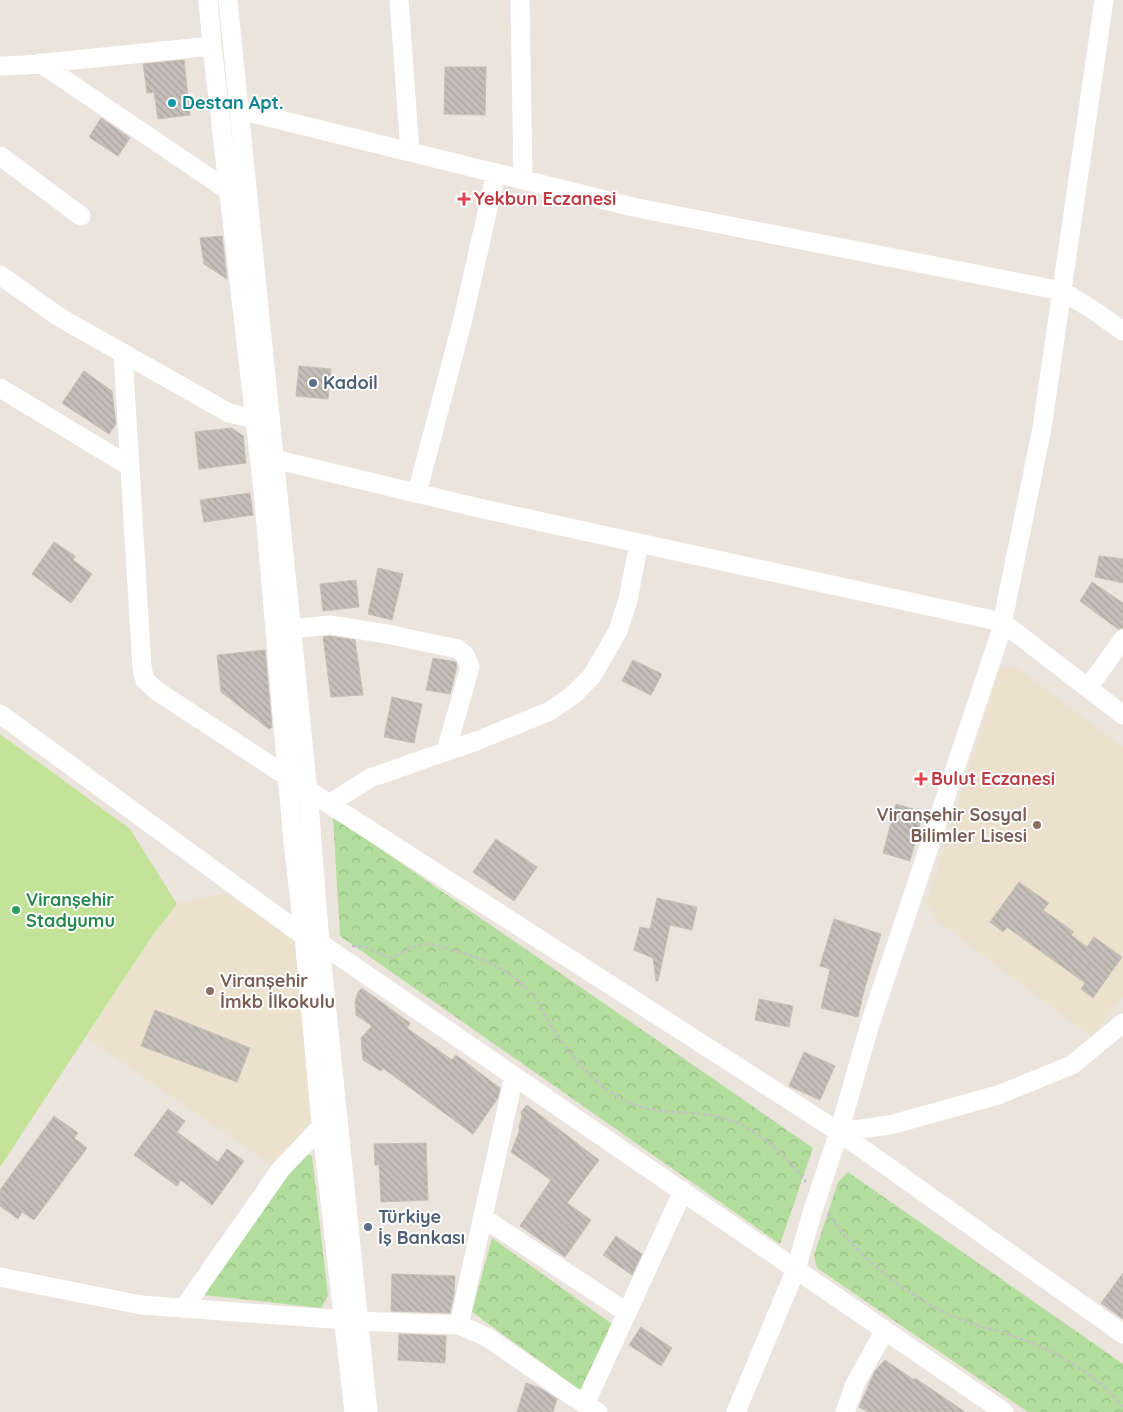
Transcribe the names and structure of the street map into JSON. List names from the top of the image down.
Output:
{
  "places": {
    "other": [
      "Destan Apt.",
      "Kadoil",
      "Viranşehir Sosyal Bilimler Lisesi",
      "Viranşehir Stadyumu",
      "Viranşehir İmkb İlkokulu",
      "Türkiye İş Bankası"
    ],
    "health": ["Yekbun Eczanesi", "Bulut Eczanesi"]
  }
}
